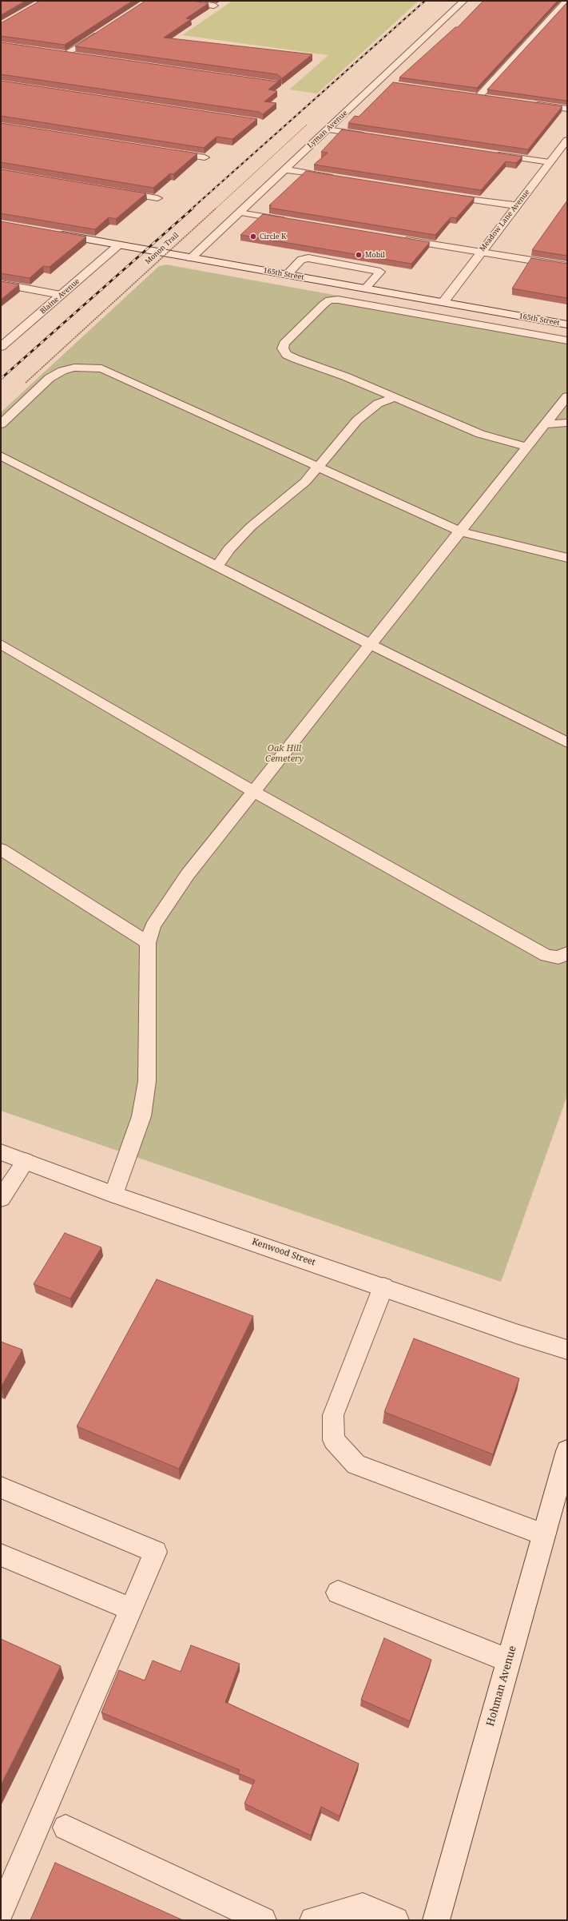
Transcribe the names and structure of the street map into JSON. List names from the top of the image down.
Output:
{
  "streets": {
    "street": [
      "Lyman Avenue",
      "Meadow Lane Avenue",
      "165th Street",
      "Blaine Avenue",
      "Kenwood Street",
      "Hohman Avenue"
    ],
    "path": ["Monon Trail"]
  },
  "crossings": [
    ["Lyman Avenue", "165th Street"],
    ["Meadow Lane Avenue", "165th Street"],
    ["165th Street", "Blaine Avenue"]
  ],
  "parks": ["Oak Hill Cemetery"],
  "places": ["Circle K", "Mobil"]
}
